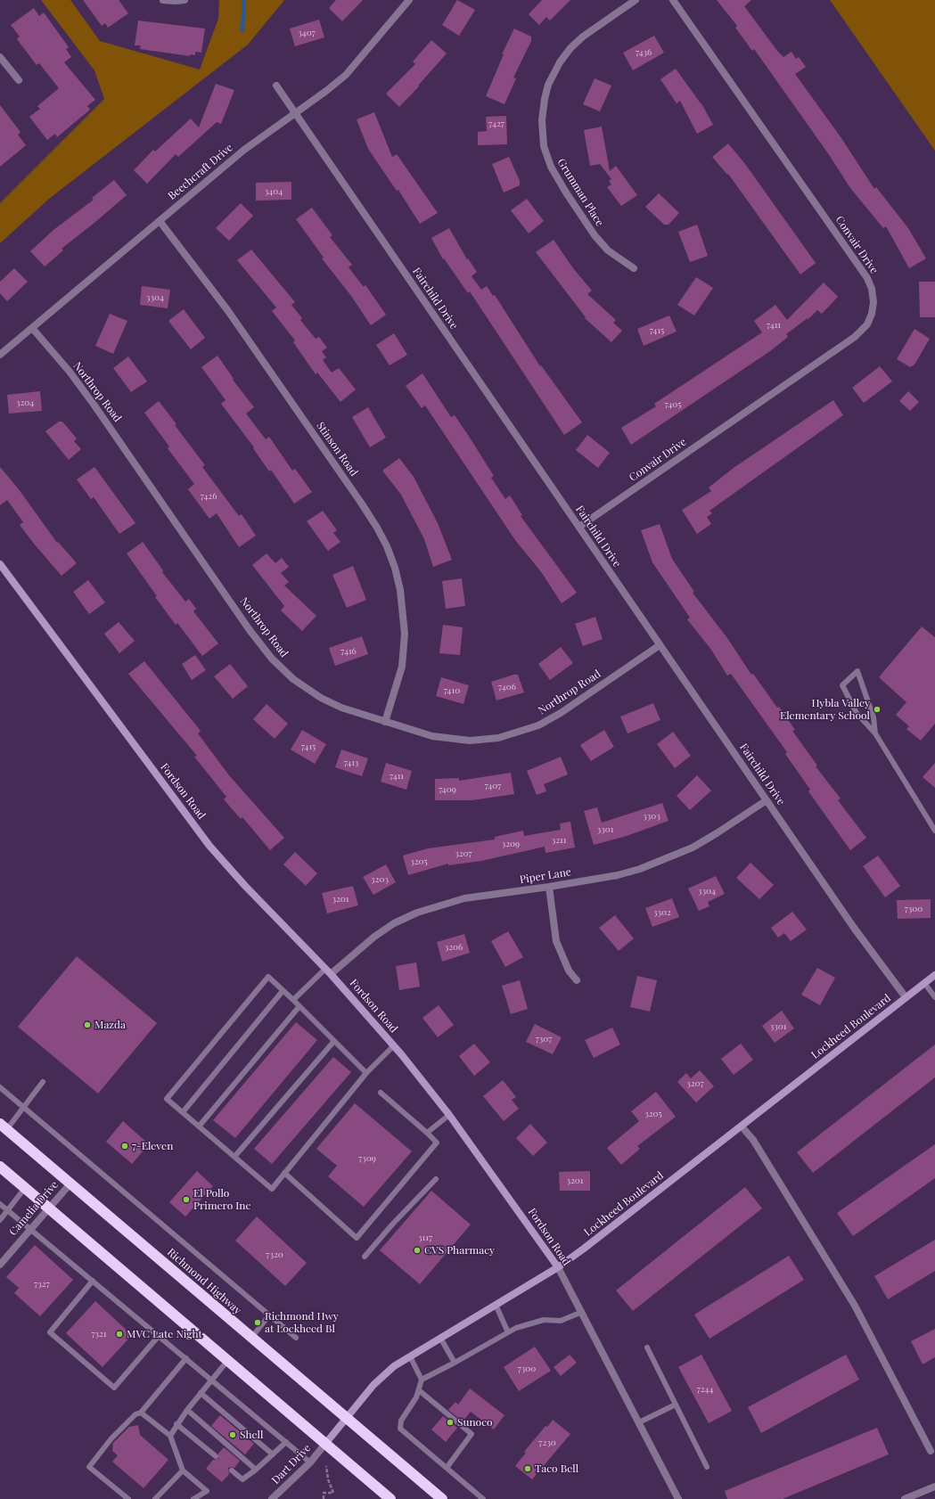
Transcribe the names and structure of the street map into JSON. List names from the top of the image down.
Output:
{
  "streets": {
    "highway": ["Richmond Highway"],
    "street": [
      "Beechcraft Drive",
      "Grumman Place",
      "Convair Drive",
      "Fairchild Drive",
      "Northrop Road",
      "Stinson Road",
      "Fordson Road",
      "Piper Lane",
      "Lockheed Boulevard",
      "Camelia Drive",
      "Dart Drive"
    ]
  },
  "crossings": [
    ["Beechcraft Drive", "Fairchild Drive"],
    ["Beechcraft Drive", "Northrop Road"],
    ["Beechcraft Drive", "Stinson Road"],
    ["Convair Drive", "Fairchild Drive"],
    ["Fairchild Drive", "Northrop Road"],
    ["Fairchild Drive", "Piper Lane"],
    ["Fairchild Drive", "Lockheed Boulevard"],
    ["Northrop Road", "Stinson Road"],
    ["Fordson Road", "Piper Lane"],
    ["Fordson Road", "Lockheed Boulevard"],
    ["Lockheed Boulevard", "Richmond Highway"],
    ["Lockheed Boulevard", "Dart Drive"],
    ["Camelia Drive", "Richmond Highway"]
  ],
  "places": [
    "Hybla Valley Elementary School",
    "Mazda",
    "7-Eleven",
    "El Pollo Primero Inc",
    "CVS Pharmacy",
    "Richmond Hwy at Lockheed Bl",
    "MVC Late Night",
    "Sunoco",
    "Shell",
    "Taco Bell"
  ],
  "house_numbers": [
    "3407",
    "7436",
    "7427",
    "3404",
    "3304",
    "7411",
    "7415",
    "3204",
    "7405",
    "7426",
    "7416",
    "7406",
    "7410",
    "7415",
    "7413",
    "7411",
    "7407",
    "7409",
    "3303",
    "3301",
    "3211",
    "3209",
    "3207",
    "3205",
    "3203",
    "3304",
    "3201",
    "7300",
    "3302",
    "3206",
    "3301",
    "7307",
    "3207",
    "3205",
    "7309",
    "3201",
    "3117",
    "7320",
    "7327",
    "7321",
    "7300",
    "7244",
    "7230"
  ]
}
